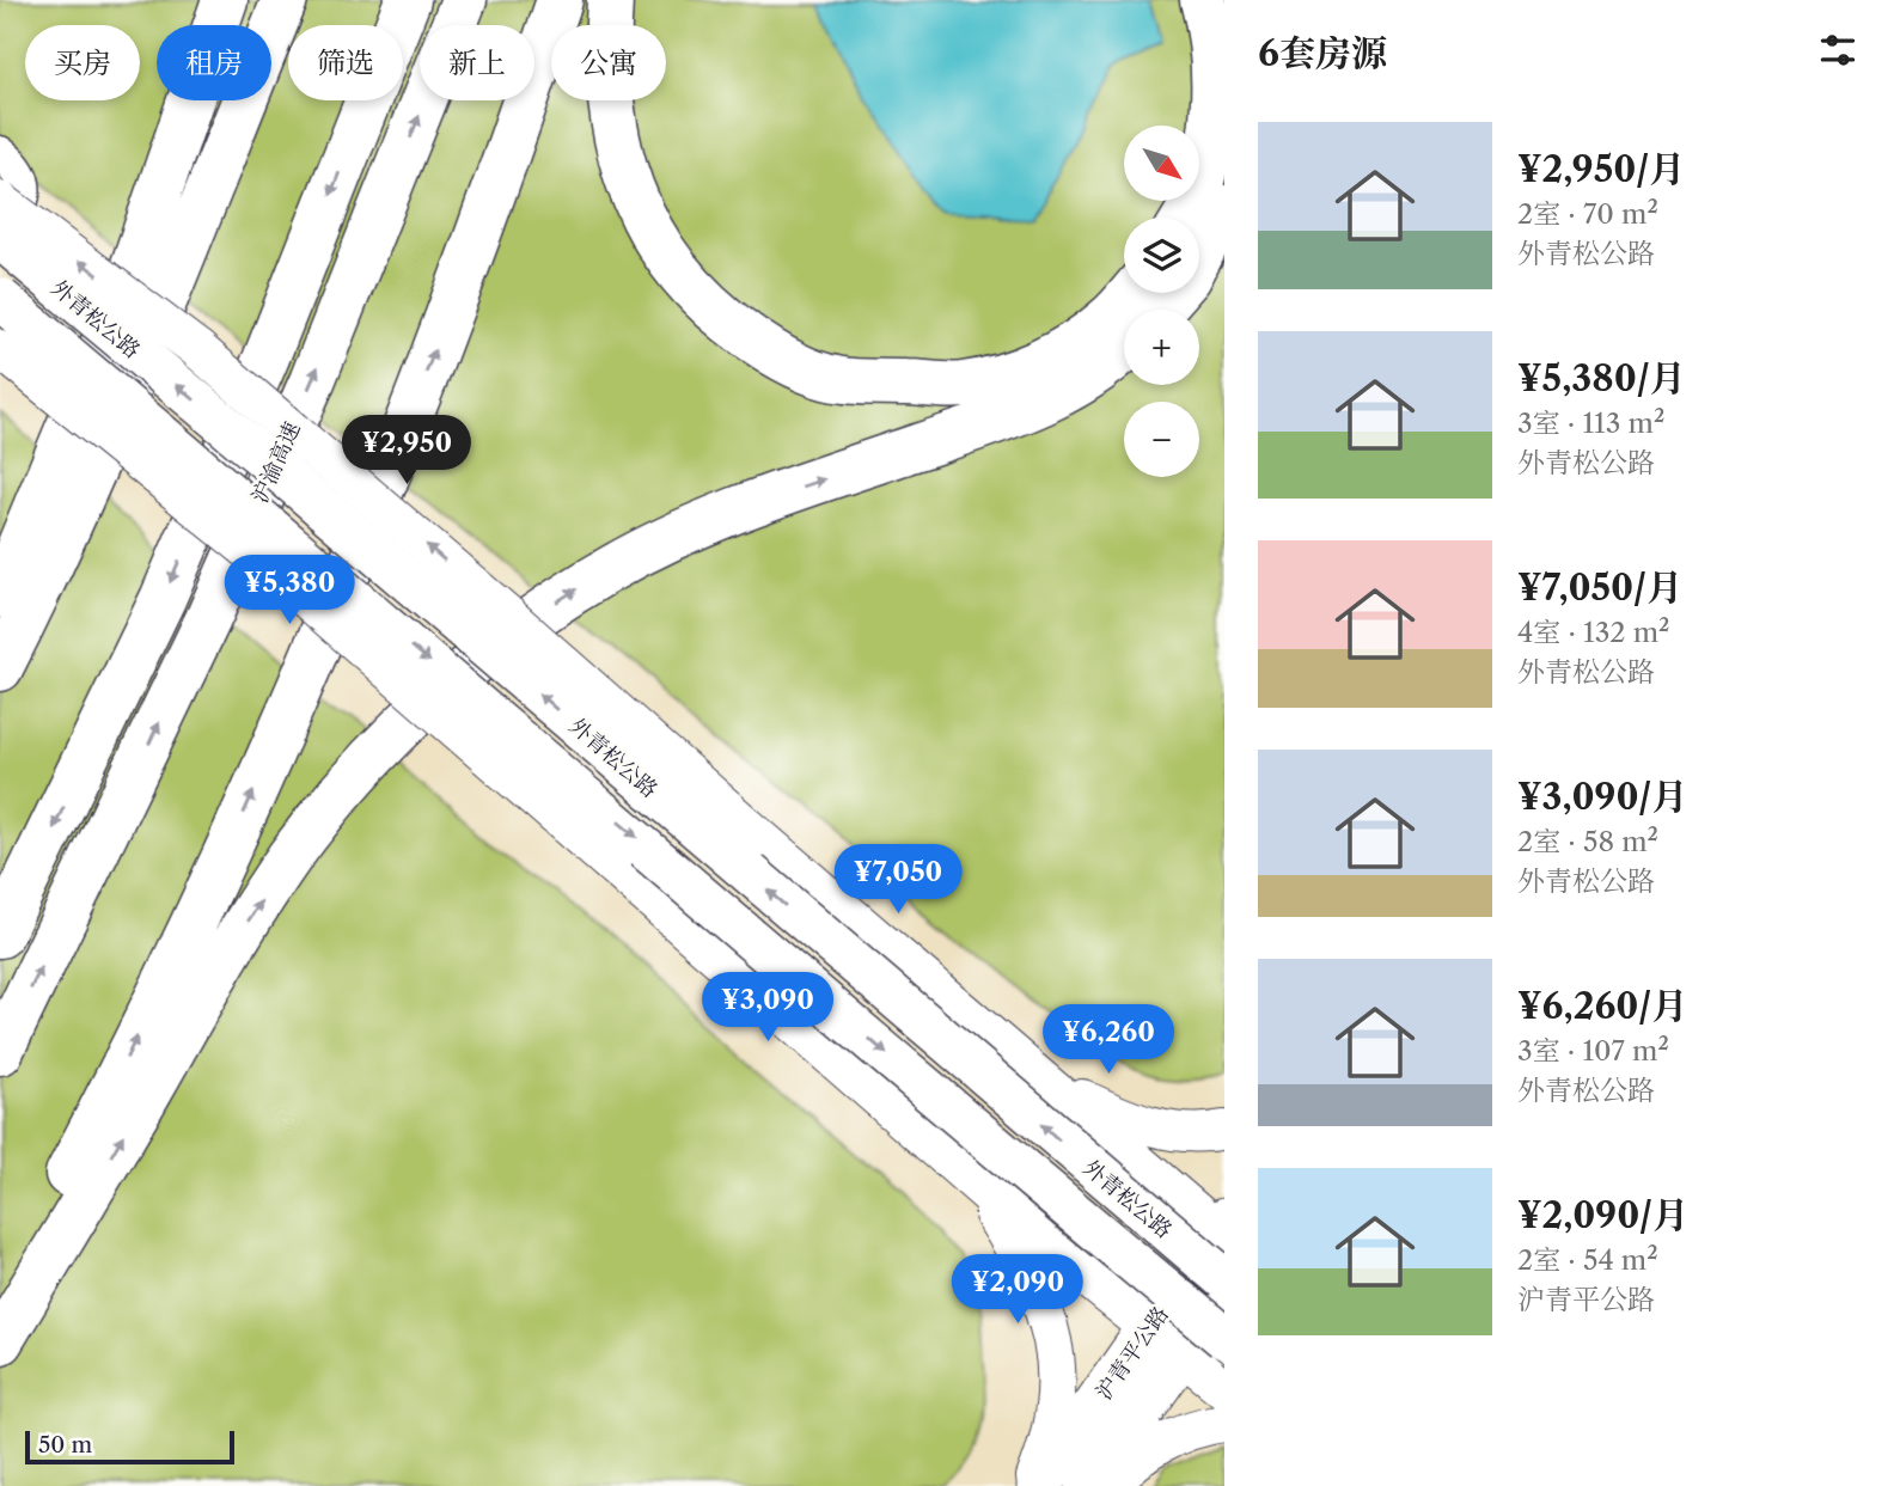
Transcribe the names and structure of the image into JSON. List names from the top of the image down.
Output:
{
  "streets": {
    "highway": ["沪渝高速", "沪青平公路"],
    "main road": ["外青松公路"]
  },
  "crossings": [
    ["外青松公路", "沪青平公路"]
  ],
  "scale_bar": "50 m",
  "north": "bottom right",
  "page": {
    "heading": "6套房源",
    "chip": [
      "买房",
      "租房",
      "筛选",
      "新上",
      "公寓"
    ],
    "list": [
      {
        "name": "¥2,950/月",
        "note": "2室 · 70 m² · 外青松公路"
      },
      {
        "name": "¥5,380/月",
        "note": "3室 · 113 m² · 外青松公路"
      },
      {
        "name": "¥7,050/月",
        "note": "4室 · 132 m² · 外青松公路"
      },
      {
        "name": "¥3,090/月",
        "note": "2室 · 58 m² · 外青松公路"
      },
      {
        "name": "¥6,260/月",
        "note": "3室 · 107 m² · 外青松公路"
      },
      {
        "name": "¥2,090/月",
        "note": "2室 · 54 m² · 沪青平公路"
      }
    ],
    "map_buttons": ["+", "−"],
    "price": [
      "¥2,950",
      "¥5,380",
      "¥7,050",
      "¥3,090",
      "¥6,260",
      "¥2,090"
    ],
    "scale": "50 m"
  }
}
